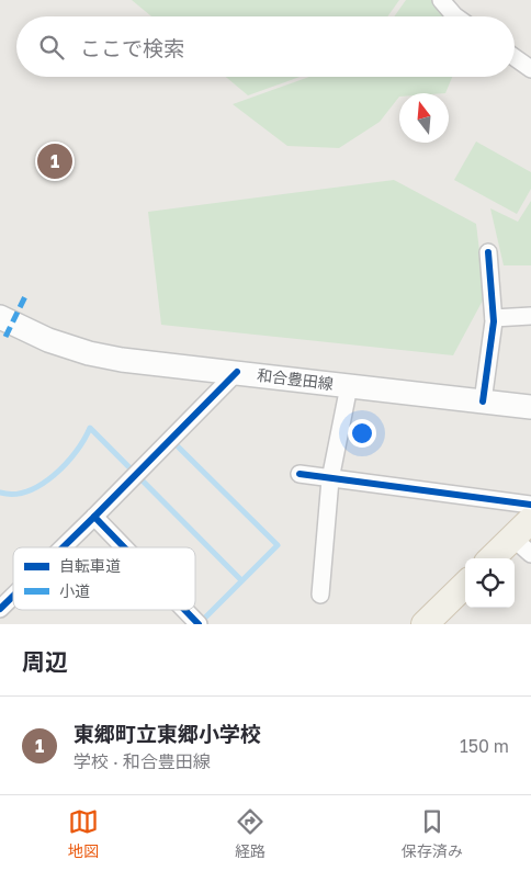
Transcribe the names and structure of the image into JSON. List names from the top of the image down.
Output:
{
  "streets": {
    "main road": ["和合豊田線"]
  },
  "legend": ["自転車道", "小道"],
  "north": "top",
  "page": {
    "search": "ここで検索",
    "pins": "1",
    "heading": "周辺",
    "list": [
      {
        "mark": "1",
        "name": "東郷町立東郷小学校",
        "note": "学校 · 和合豊田線",
        "value": "150 m"
      }
    ],
    "nav": ["地図", "経路", "保存済み"]
  }
}
